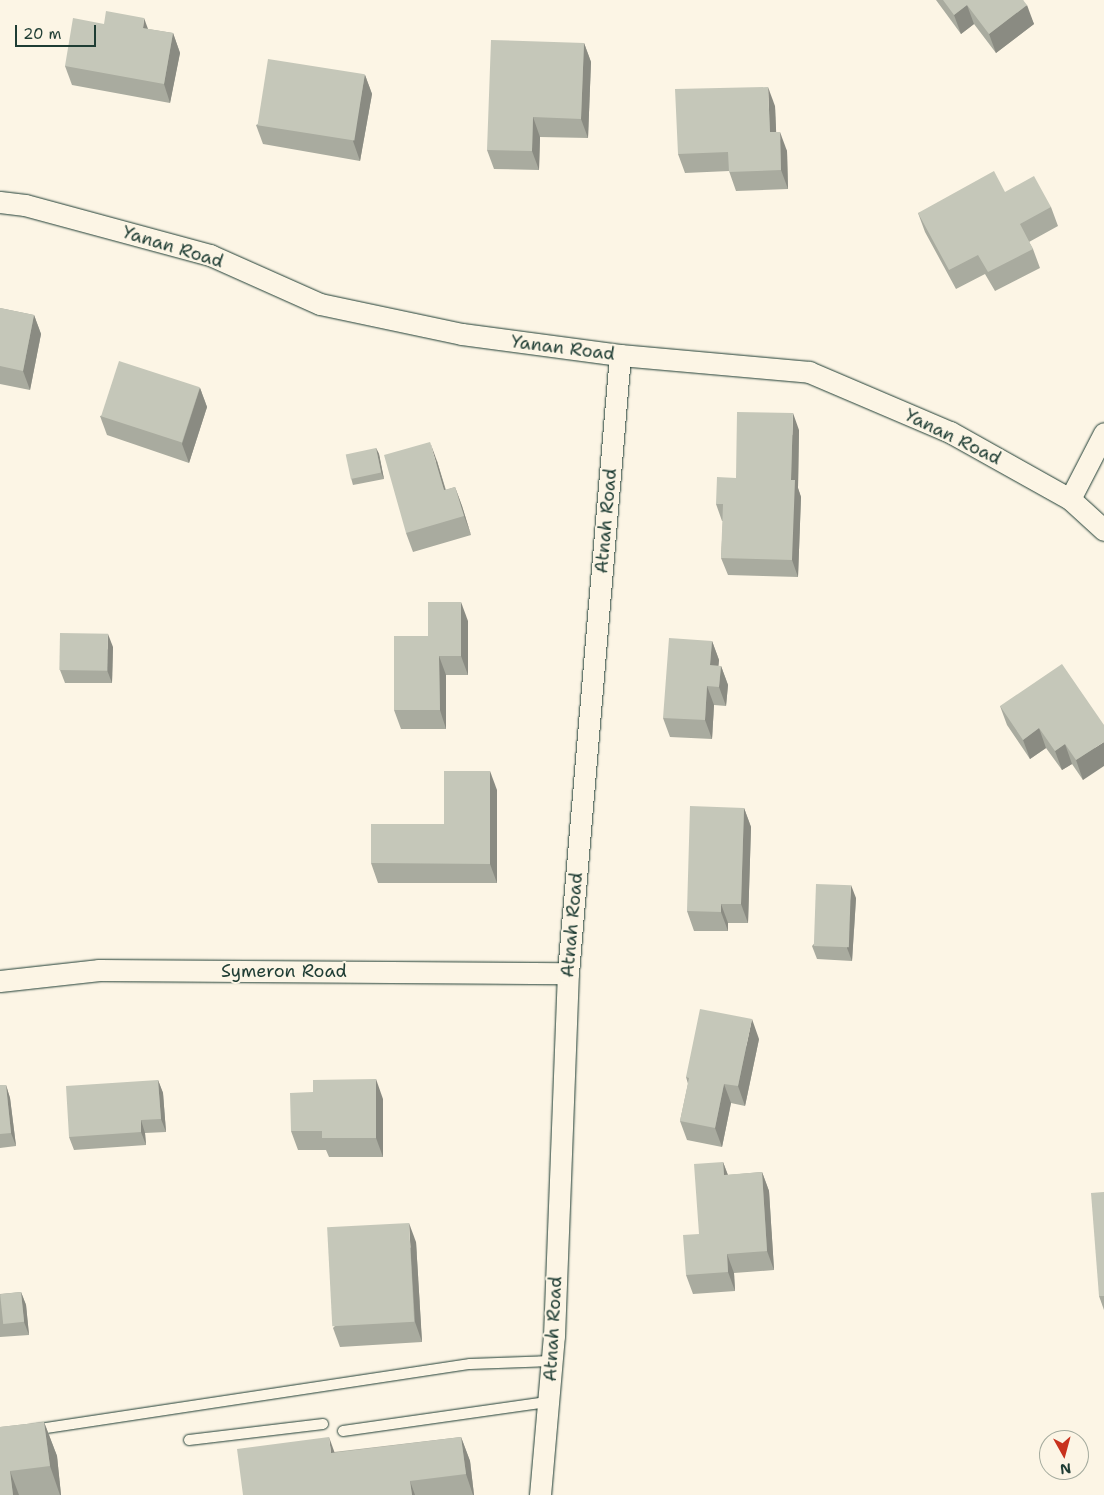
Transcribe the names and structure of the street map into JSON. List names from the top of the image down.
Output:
{
  "streets": {
    "street": ["Yanan Road", "Atnah Road", "Symeron Road"]
  },
  "crossings": [
    ["Yanan Road", "Atnah Road"],
    ["Atnah Road", "Symeron Road"]
  ],
  "scale_bar": "20 m",
  "north": "bottom"
}
